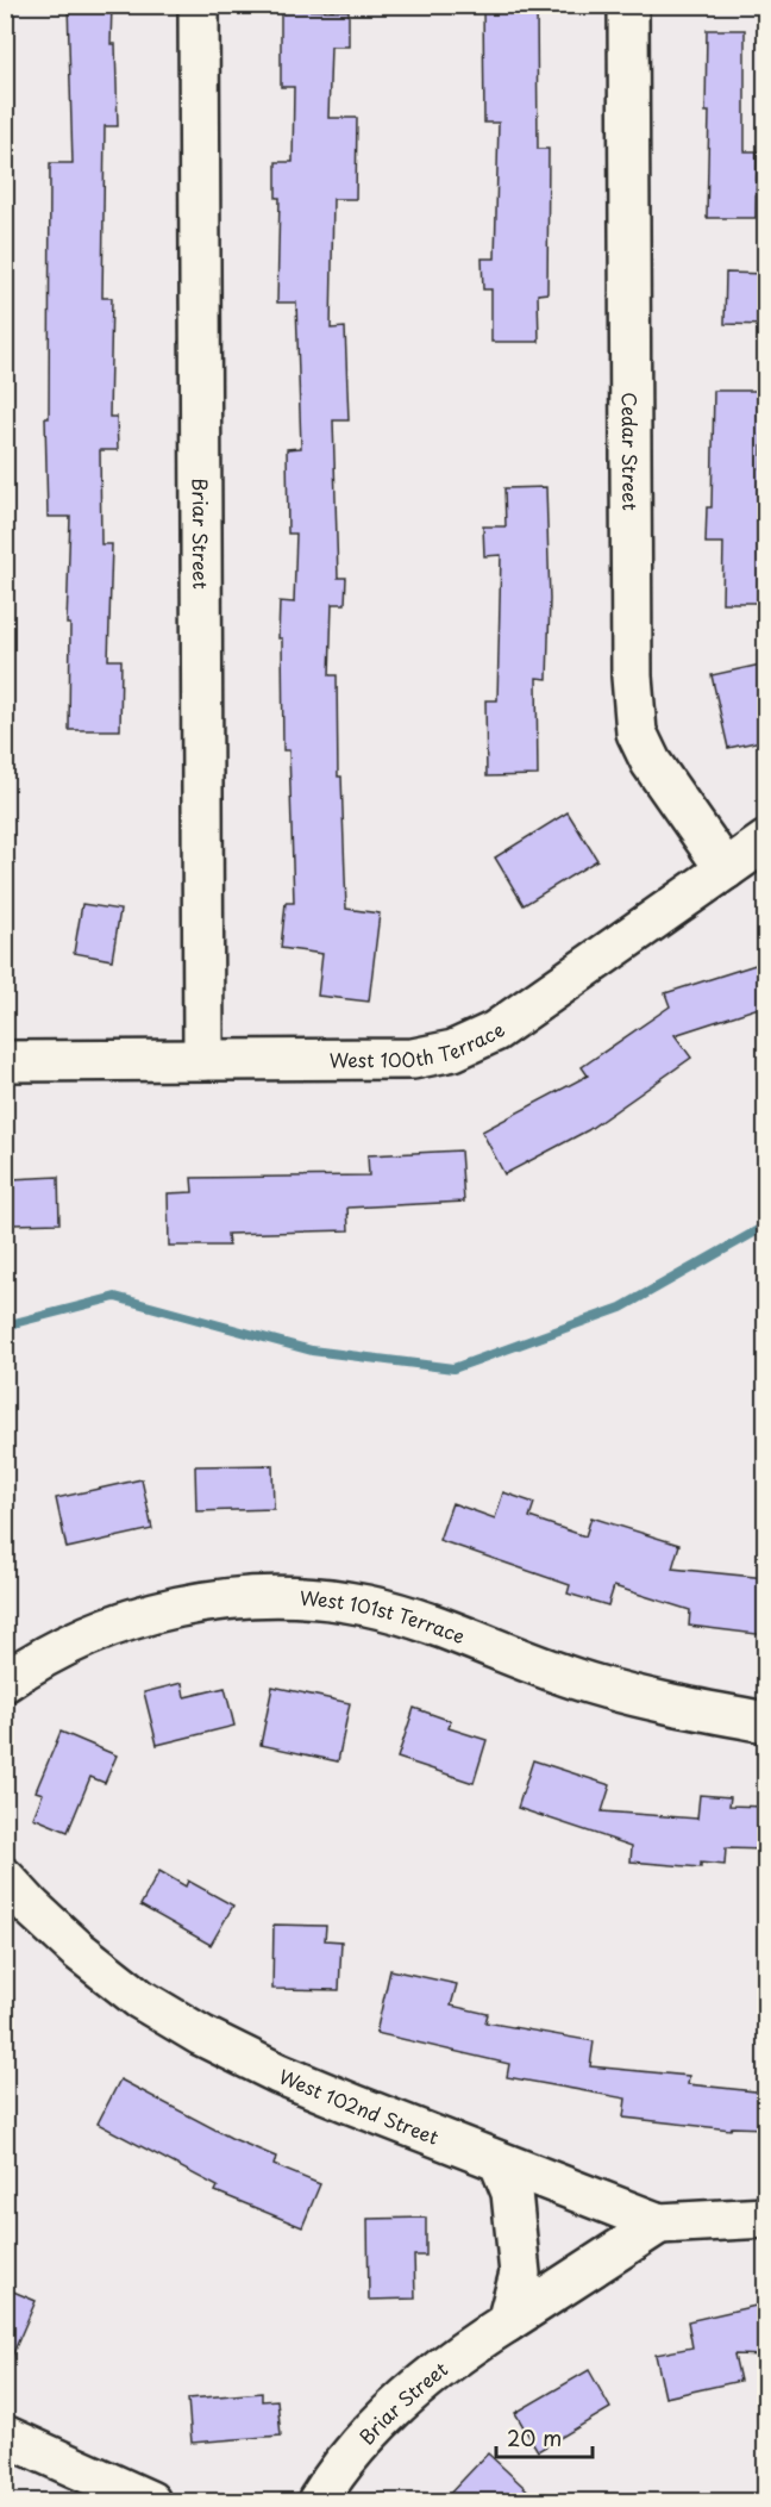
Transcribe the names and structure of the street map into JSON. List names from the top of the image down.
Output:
{
  "streets": {
    "street": [
      "Cedar Street",
      "Briar Street",
      "West 100th Terrace",
      "West 101st Terrace",
      "West 102nd Street"
    ]
  },
  "crossings": [
    ["Cedar Street", "West 100th Terrace"],
    ["Briar Street", "West 100th Terrace"],
    ["Briar Street", "West 102nd Street"]
  ],
  "scale_bar": "20 m"
}
